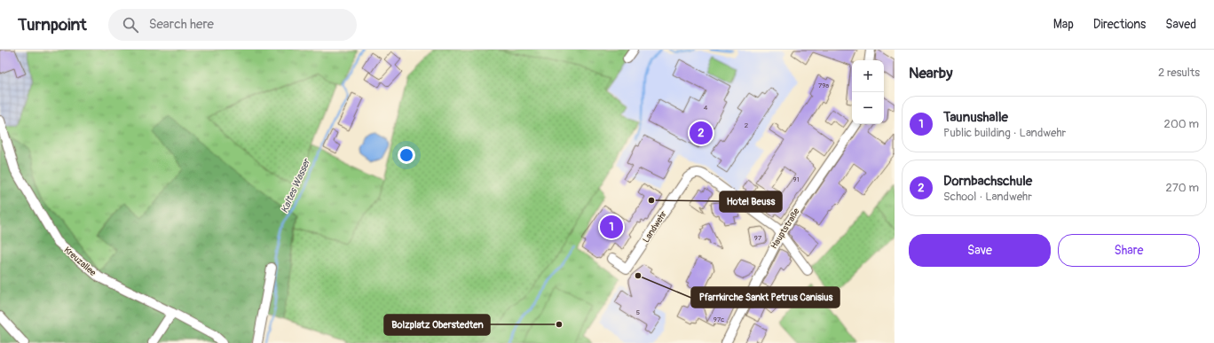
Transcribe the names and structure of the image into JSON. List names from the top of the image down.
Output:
{
  "streets": {
    "street": ["Landwehr", "Hauptstraße", "Kreuzallee"]
  },
  "crossings": [
    ["Landwehr", "Hauptstraße"]
  ],
  "water": ["Kaltes Wasser"],
  "places": ["Hotel Beuss", "Pfarrkirche Sankt Petrus Canisius", "Bolzplatz Oberstedten"],
  "house_numbers": [
    "79a",
    "4",
    "2",
    "91",
    "97",
    "5",
    "97c"
  ],
  "page": {
    "header": "Turnpoint",
    "search": "Search here",
    "nav": ["Map", "Directions", "Saved"],
    "heading": ["Nearby", "2 results"],
    "map_buttons": ["+", "−"],
    "list": [
      {
        "mark": "1",
        "name": "Taunushalle",
        "note": "Public building · Landwehr",
        "value": "200 m"
      },
      {
        "mark": "2",
        "name": "Dornbachschule",
        "note": "School · Landwehr",
        "value": "270 m"
      }
    ],
    "pins": ["2", "1"],
    "buttons": ["Save", "Share"]
  }
}
